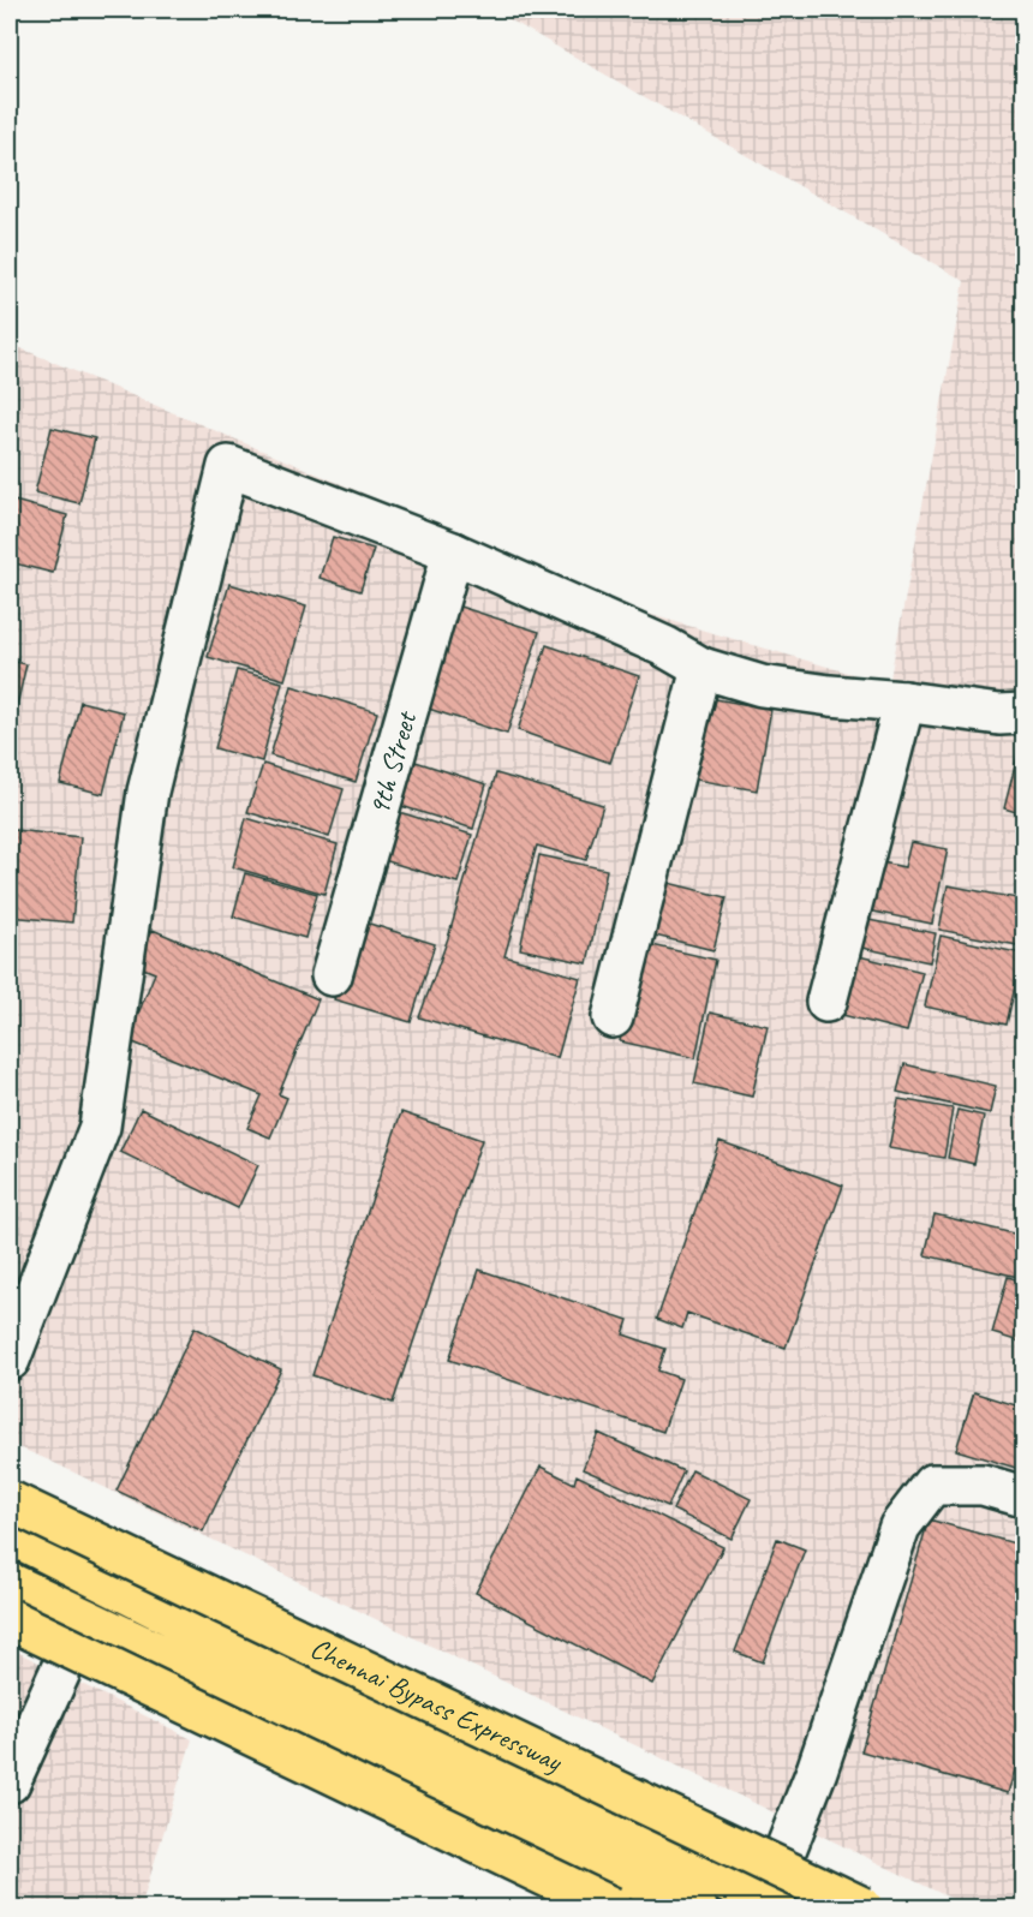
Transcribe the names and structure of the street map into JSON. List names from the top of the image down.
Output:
{
  "streets": {
    "main road": ["Chennai Bypass Expressway"],
    "street": ["9th Street"]
  }
}
